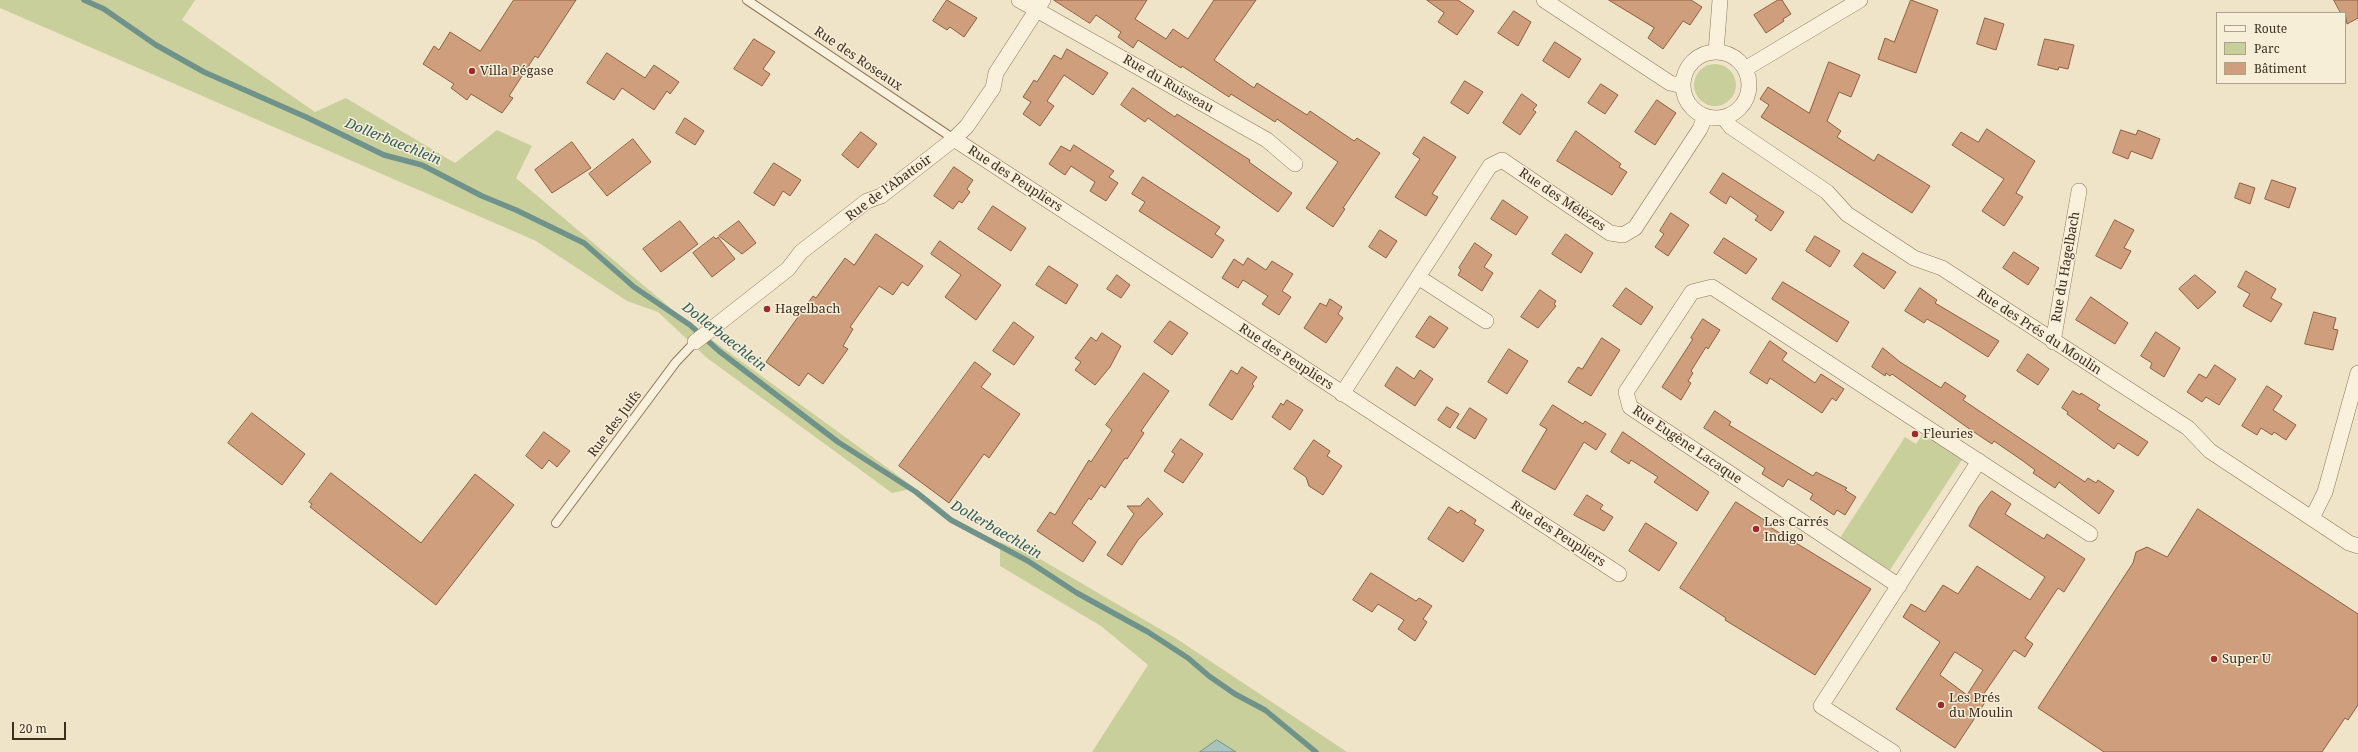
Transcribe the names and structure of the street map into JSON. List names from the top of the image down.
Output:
{
  "streets": {
    "street": [
      "Rue du Ruisseau",
      "Rue des Peupliers",
      "Rue de l'Abattoir",
      "Rue des Mélèzes",
      "Rue du Hagelbach",
      "Rue des Prés du Moulin",
      "Rue Eugène Lacaque"
    ],
    "lane": ["Rue des Roseaux", "Rue des Juifs"]
  },
  "crossings": [
    ["Rue des Roseaux", "Rue des Peupliers"],
    ["Rue des Roseaux", "Rue de l'Abattoir"],
    ["Rue du Ruisseau", "Rue de l'Abattoir"],
    ["Rue des Peupliers", "Rue de l'Abattoir"],
    ["Rue des Peupliers", "Rue des Mélèzes"],
    ["Rue de l'Abattoir", "Rue des Juifs"],
    ["Rue des Mélèzes", "Rue des Prés du Moulin"],
    ["Rue du Hagelbach", "Rue des Prés du Moulin"]
  ],
  "water": ["Dollerbaechlein"],
  "places": [
    "Villa Pégase",
    "Hagelbach",
    "Fleuries",
    "Les Carrés Indigo",
    "Super U",
    "Les Prés du Moulin"
  ],
  "legend": ["Route", "Parc", "Bâtiment"],
  "scale_bar": "20 m"
}
